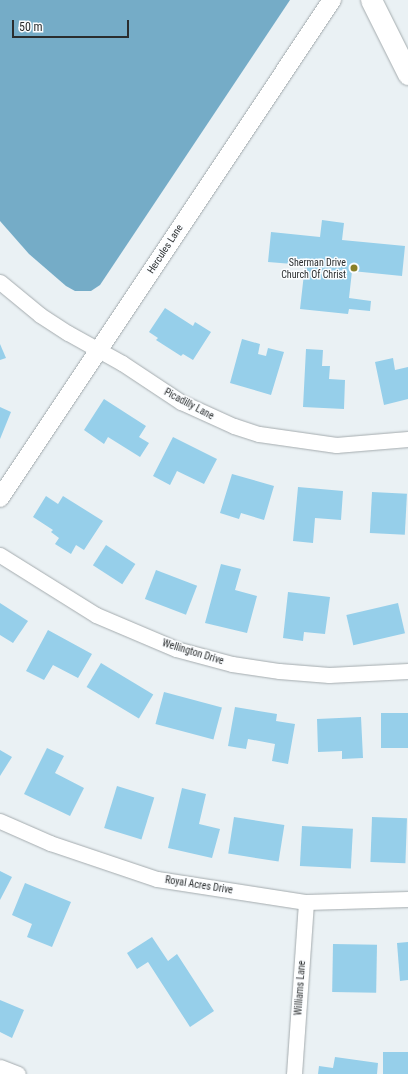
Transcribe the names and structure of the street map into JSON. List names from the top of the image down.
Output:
{
  "streets": {
    "street": [
      "Hercules Lane",
      "Picadilly Lane",
      "Wellington Drive",
      "Royal Acres Drive",
      "Williams Lane"
    ]
  },
  "crossings": [
    ["Hercules Lane", "Picadilly Lane"],
    ["Royal Acres Drive", "Williams Lane"]
  ],
  "places": ["Sherman Drive Church Of Christ"],
  "scale_bar": "50 m"
}
